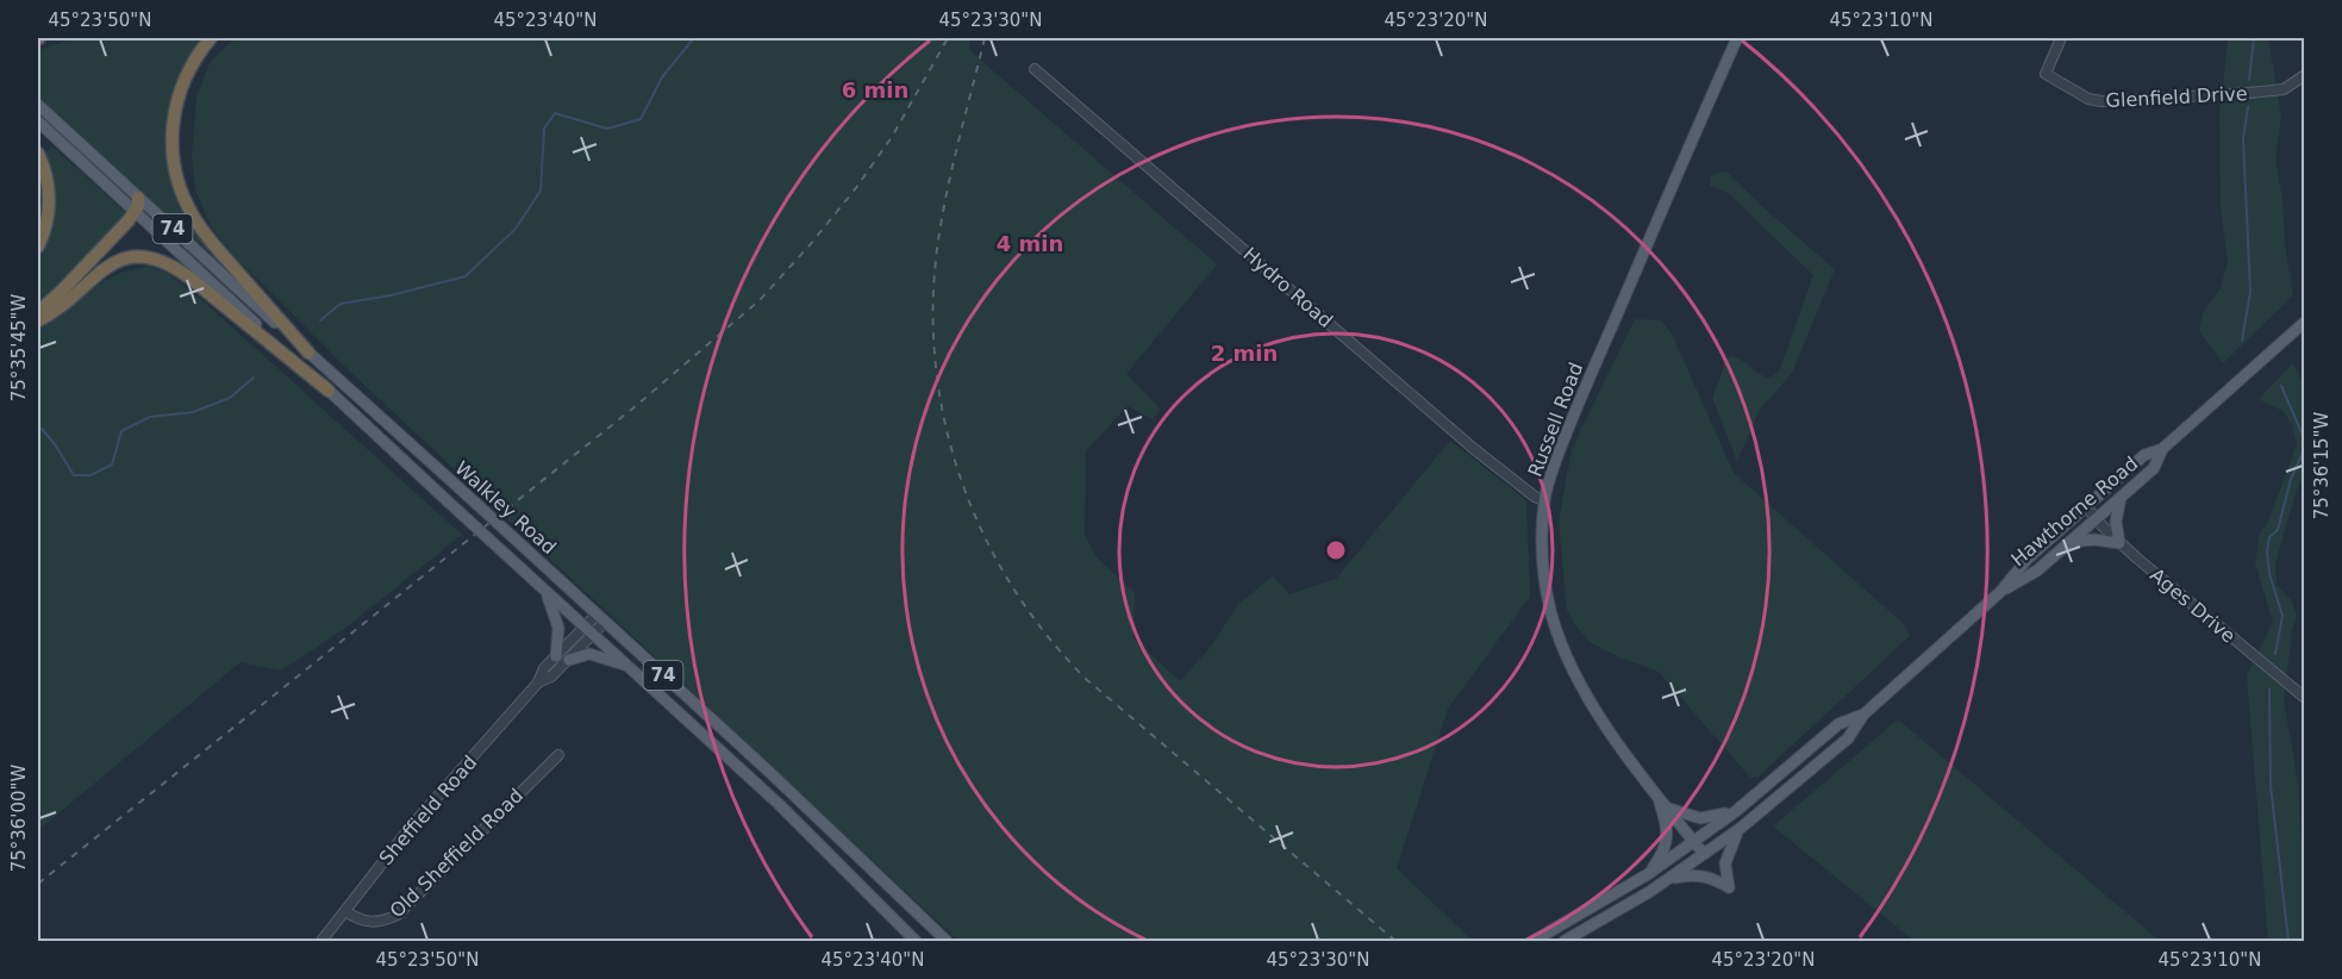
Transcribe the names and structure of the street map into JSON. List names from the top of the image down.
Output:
{
  "streets": {
    "main road": [
      "74",
      "Russell Road",
      "Walkley Road",
      "Hawthorne Road"
    ],
    "street": [
      "Glenfield Drive",
      "Hydro Road",
      "Ages Drive",
      "Sheffield Road",
      "Old Sheffield Road"
    ]
  },
  "crossings": [
    ["Hydro Road", "Russell Road"],
    ["Russell Road", "Hawthorne Road"],
    ["Walkley Road", "Sheffield Road"],
    ["Hawthorne Road", "Ages Drive"],
    ["Sheffield Road", "Old Sheffield Road"]
  ],
  "coordinates": [
    "45°23'50\"N",
    "45°23'40\"N",
    "45°23'30\"N",
    "45°23'20\"N",
    "45°23'10\"N",
    "75°35'45\"W",
    "75°36'15\"W",
    "75°36'00\"W"
  ],
  "rings": ["6 min", "4 min", "2 min"]
}
